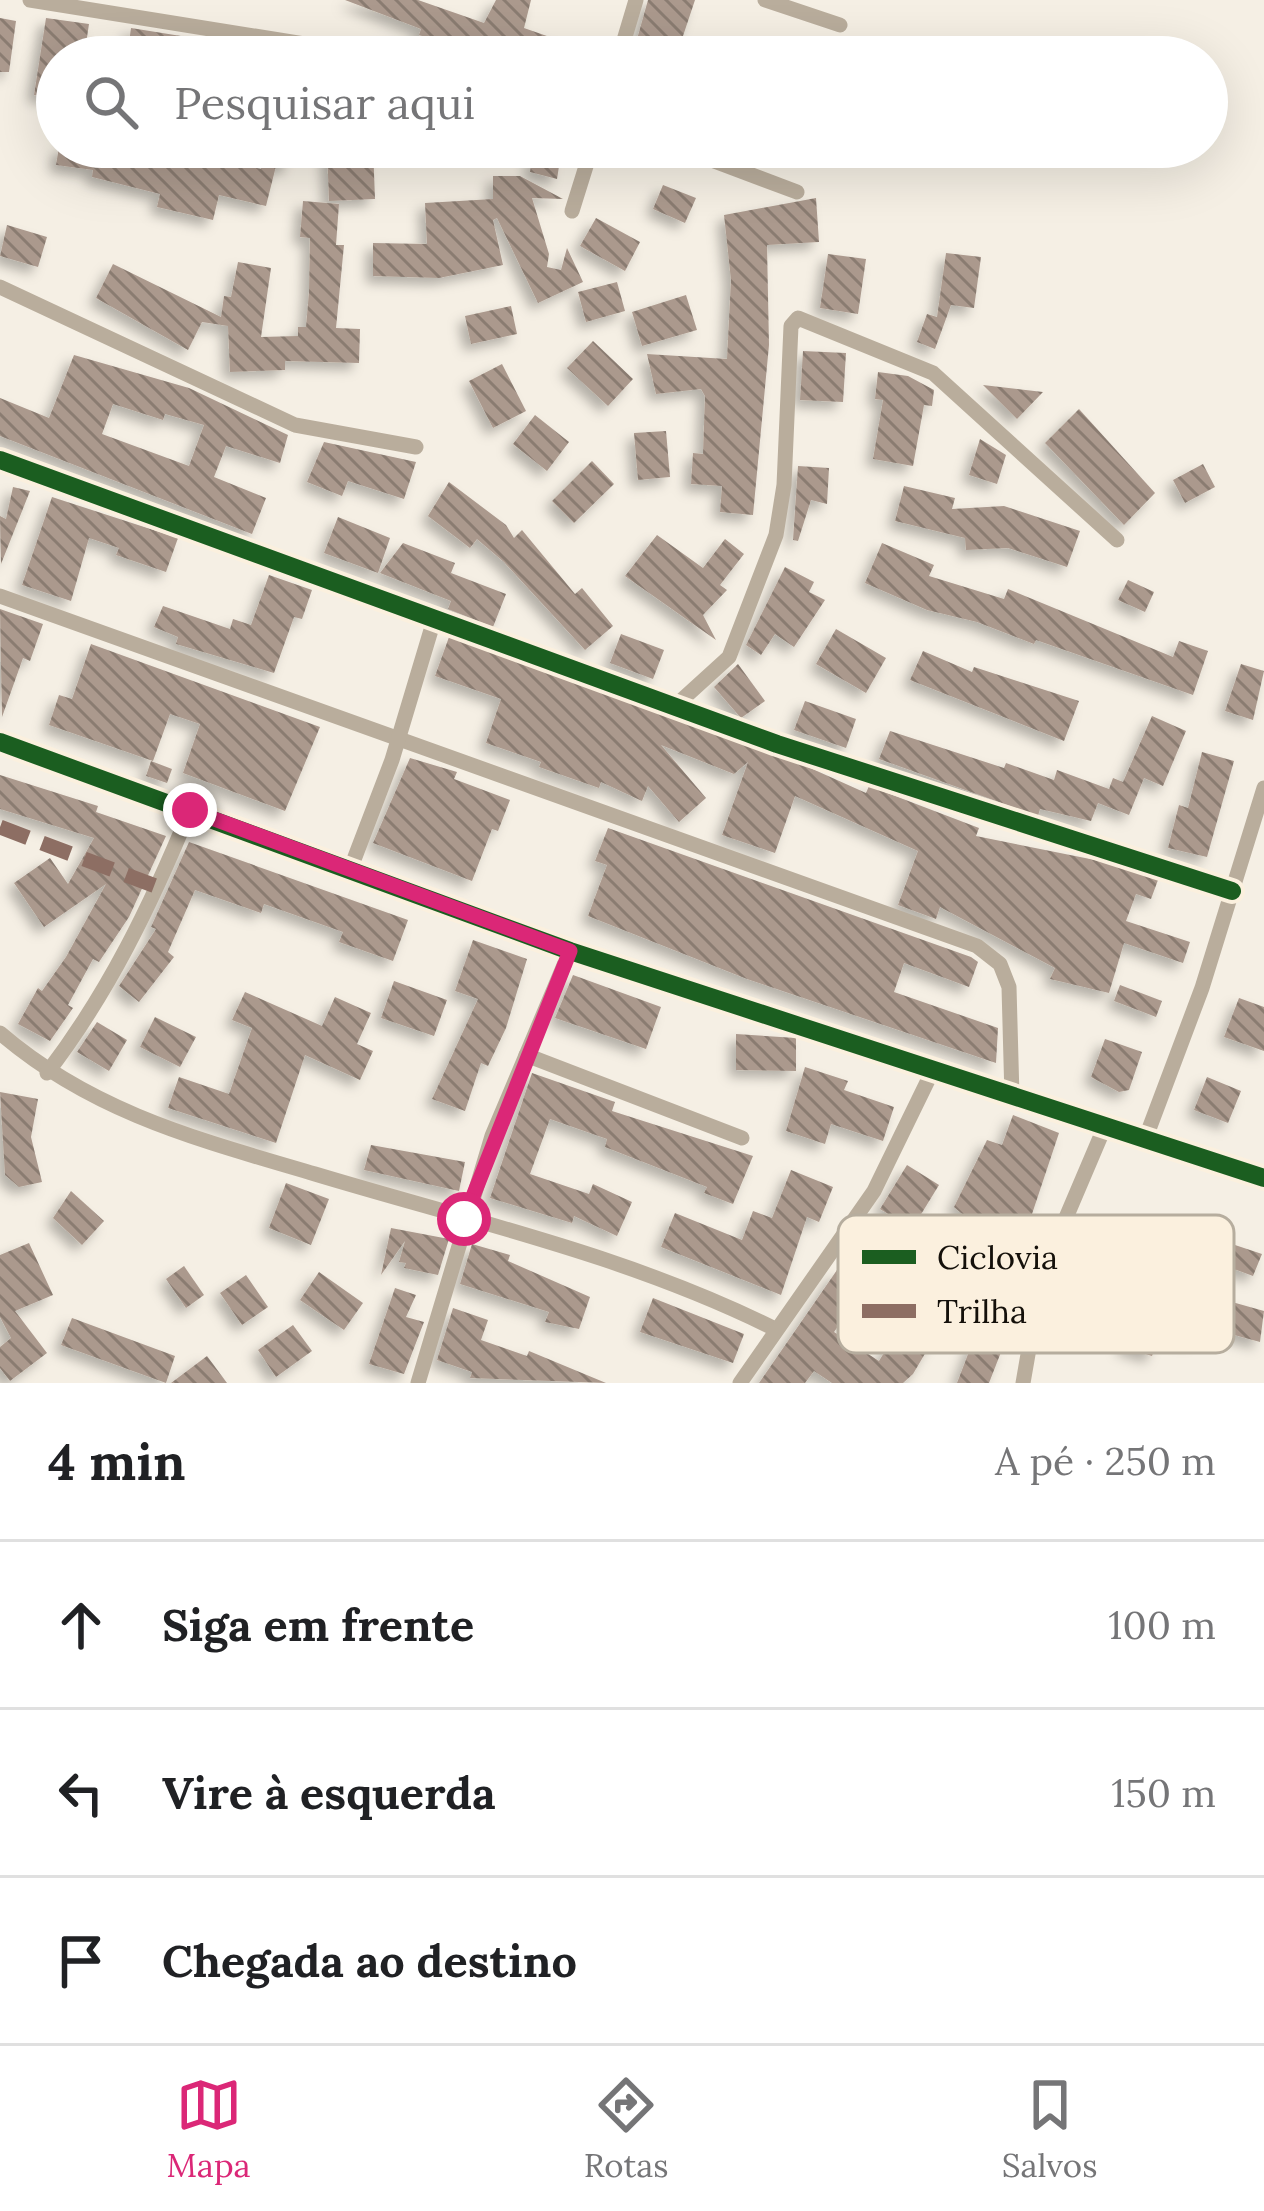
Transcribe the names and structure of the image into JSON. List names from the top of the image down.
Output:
{
  "legend": ["Ciclovia", "Trilha"],
  "page": {
    "search": "Pesquisar aqui",
    "heading": ["4 min", "A pé · 250 m"],
    "list": [
      ["Siga em frente", "100 m"],
      ["Vire à esquerda", "150 m"],
      "Chegada ao destino"
    ],
    "nav": ["Mapa", "Rotas", "Salvos"]
  }
}
